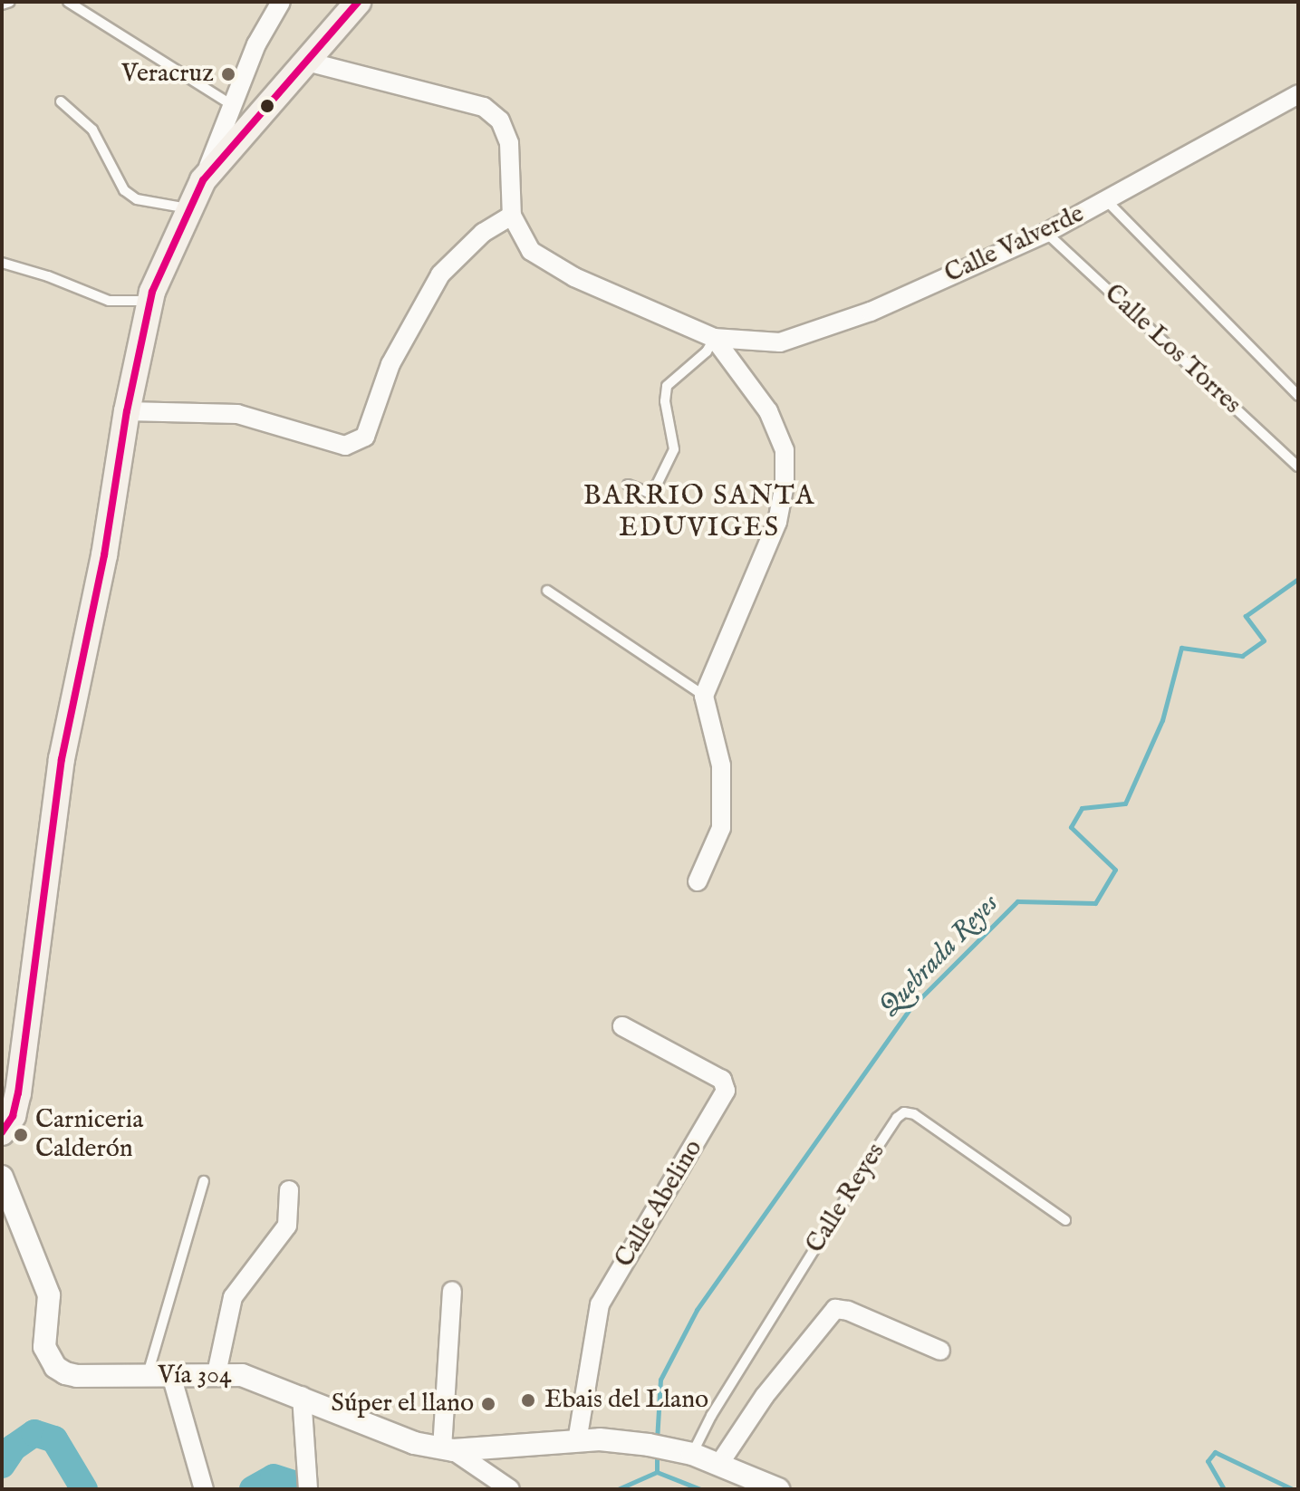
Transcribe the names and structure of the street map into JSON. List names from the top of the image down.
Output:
{
  "streets": {
    "street": ["Calle Valverde", "Calle Abelino", "Vía 304"],
    "lane": ["Calle Los Torres", "Calle Reyes"]
  },
  "crossings": [
    ["Calle Valverde", "Calle Los Torres"],
    ["Calle Reyes", "Vía 304"],
    ["Calle Abelino", "Vía 304"]
  ],
  "districts": ["BARRIO SANTA EDUVIGES"],
  "water": ["Quebrada Reyes"],
  "places": [
    "Veracruz",
    "Carniceria Calderón",
    "Ebais del Llano",
    "Súper el llano"
  ]
}
